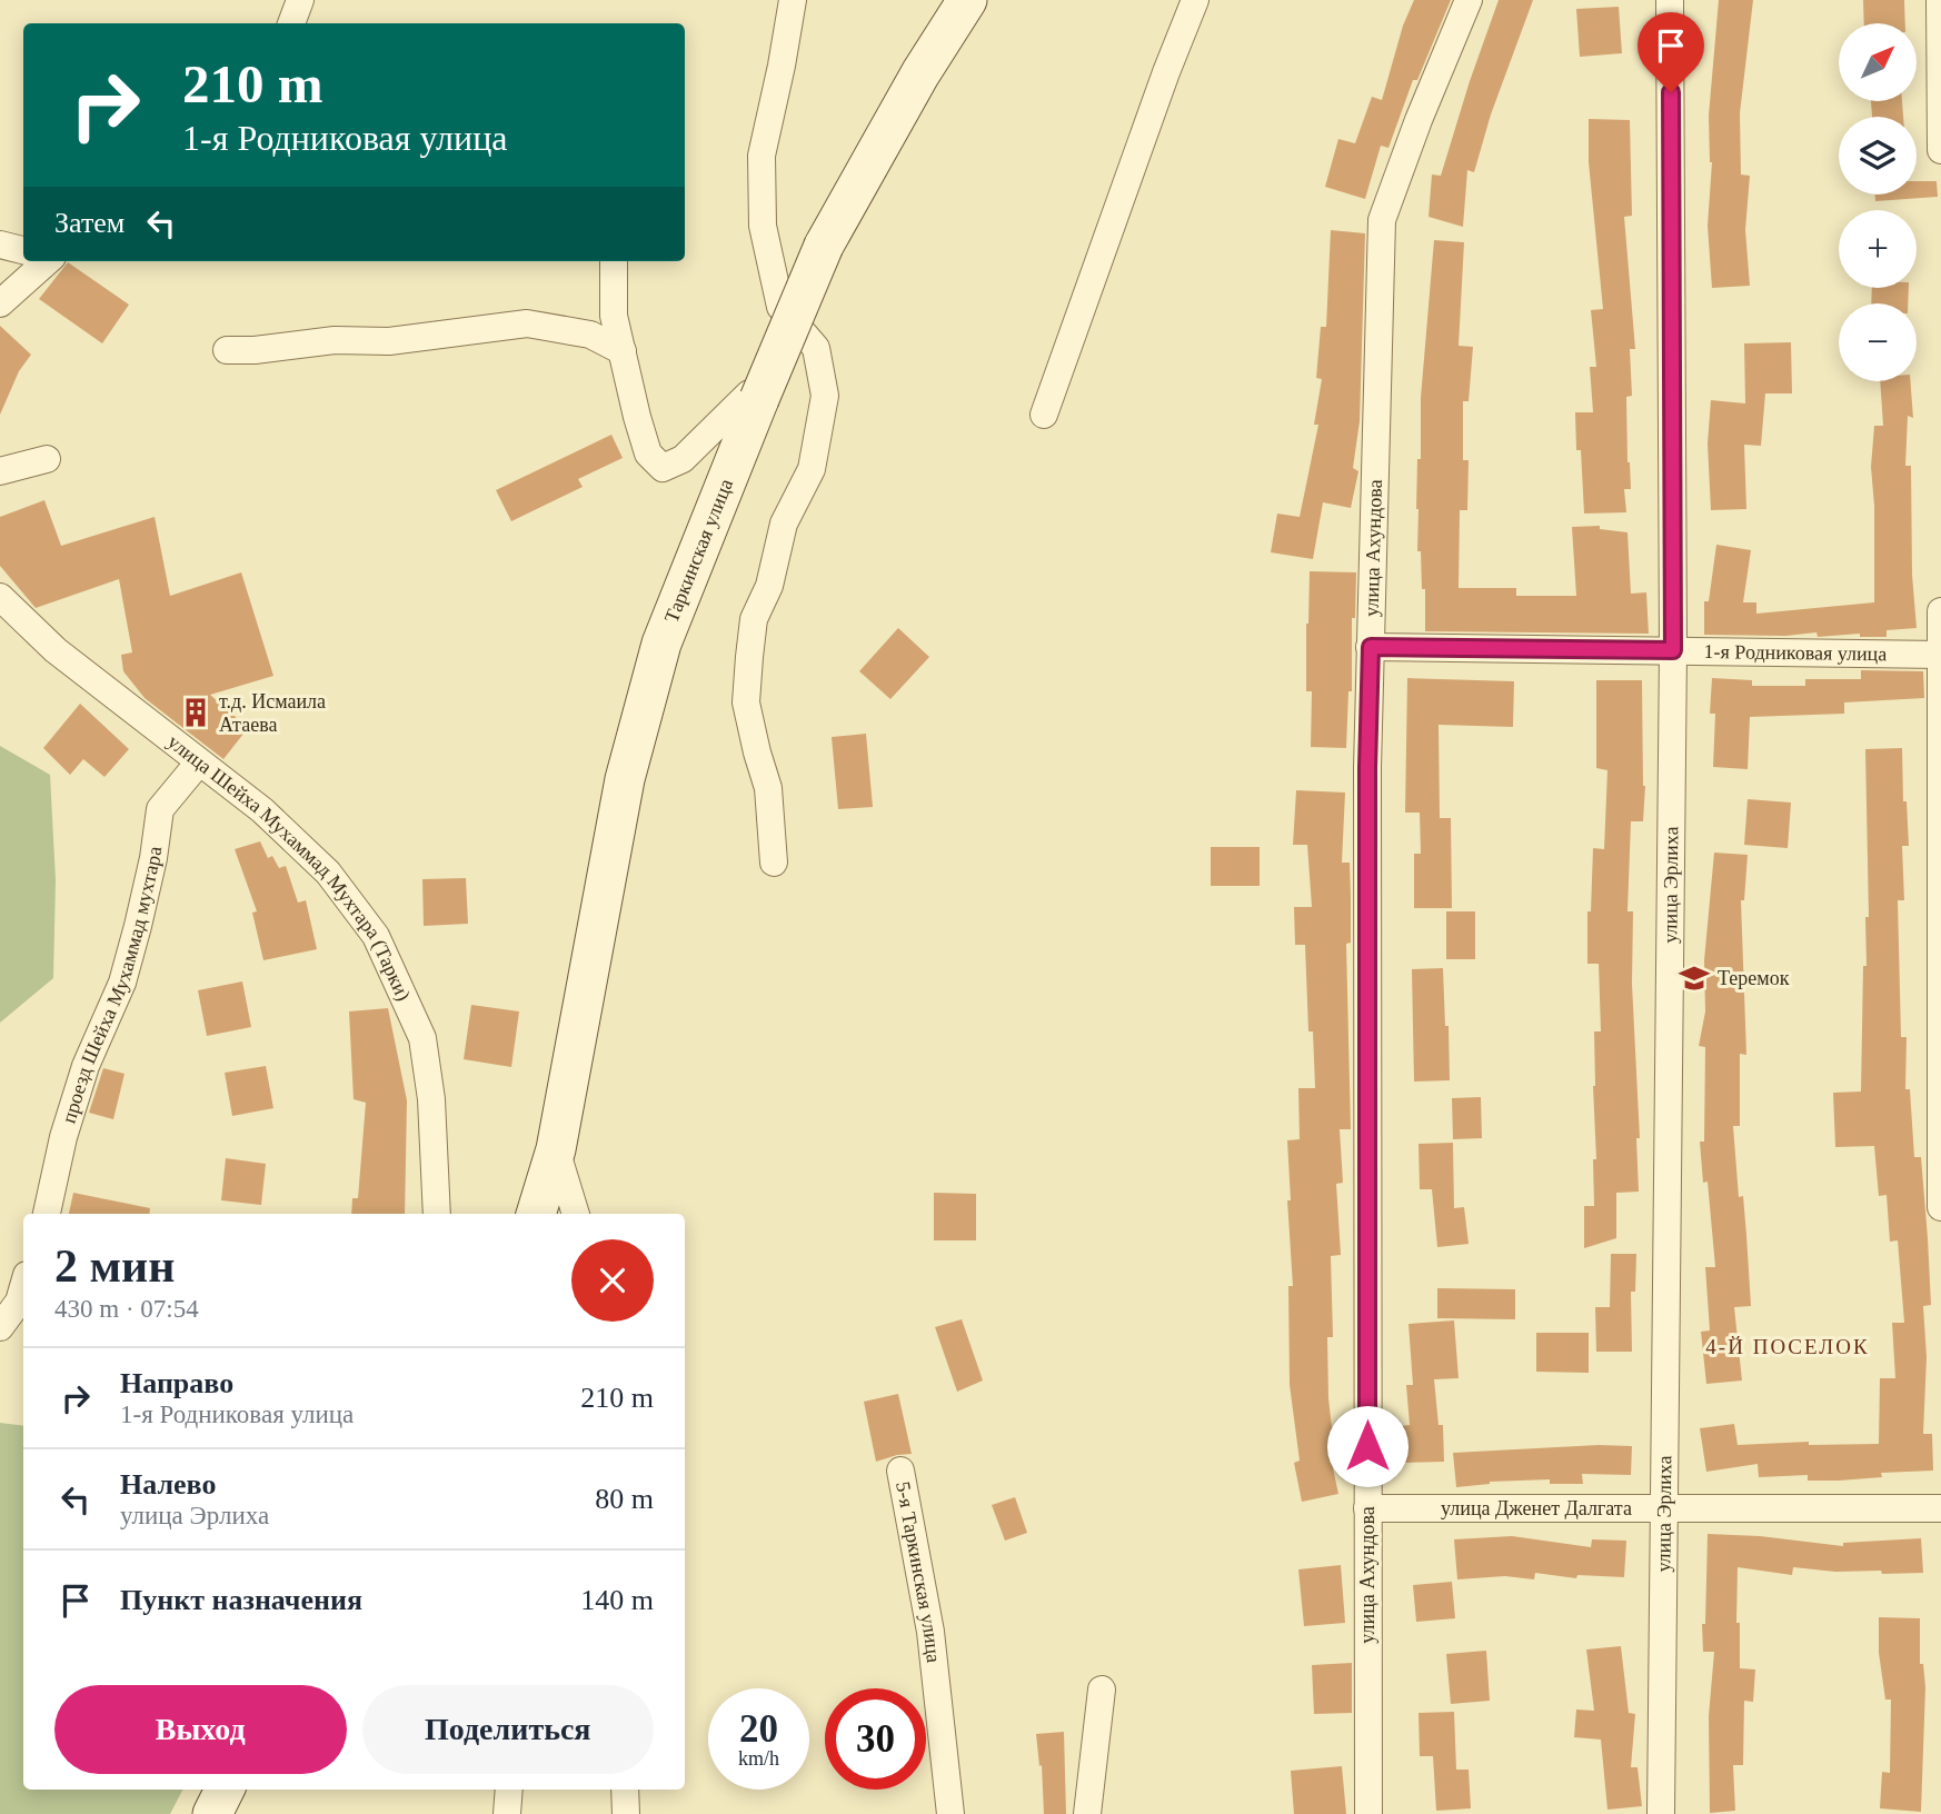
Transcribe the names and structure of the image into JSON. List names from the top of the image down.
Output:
{
  "streets": {
    "street": [
      "улица Ахундова",
      "Таркинская улица",
      "1-я Родниковая улица",
      "улица Шейха Мухаммад Мухтара (Тарки)",
      "улица Эрлиха",
      "проезд Шейха Мухаммад мухтара",
      "улица Дженет Далгата",
      "5-я Таркинская улица"
    ]
  },
  "crossings": [
    ["улица Ахундова", "1-я Родниковая улица"],
    ["улица Ахундова", "улица Дженет Далгата"],
    ["1-я Родниковая улица", "улица Эрлиха"],
    ["улица Шейха Мухаммад Мухтара (Тарки)", "проезд Шейха Мухаммад мухтара"],
    ["улица Эрлиха", "улица Дженет Далгата"]
  ],
  "districts": ["4-Й ПОСЕЛОК"],
  "places": {
    "building": ["т.д. Исмаила Атаева"],
    "school or university": ["Теремок"]
  },
  "north": "top right",
  "page": {
    "map_buttons": ["+", "−"],
    "turn": ["210 m", "1-я Родниковая улица"],
    "then": "Затем",
    "heading": ["2 мин", "430 m · 07:54"],
    "list": [
      {
        "name": "Направо",
        "note": "1-я Родниковая улица",
        "value": "210 m"
      },
      {
        "name": "Налево",
        "note": "улица Эрлиха",
        "value": "80 m"
      },
      {
        "name": "Пункт назначения",
        "value": "140 m"
      }
    ],
    "buttons": ["Выход", "Поделиться"],
    "speed": "20 km/h",
    "limit": "30"
  }
}
